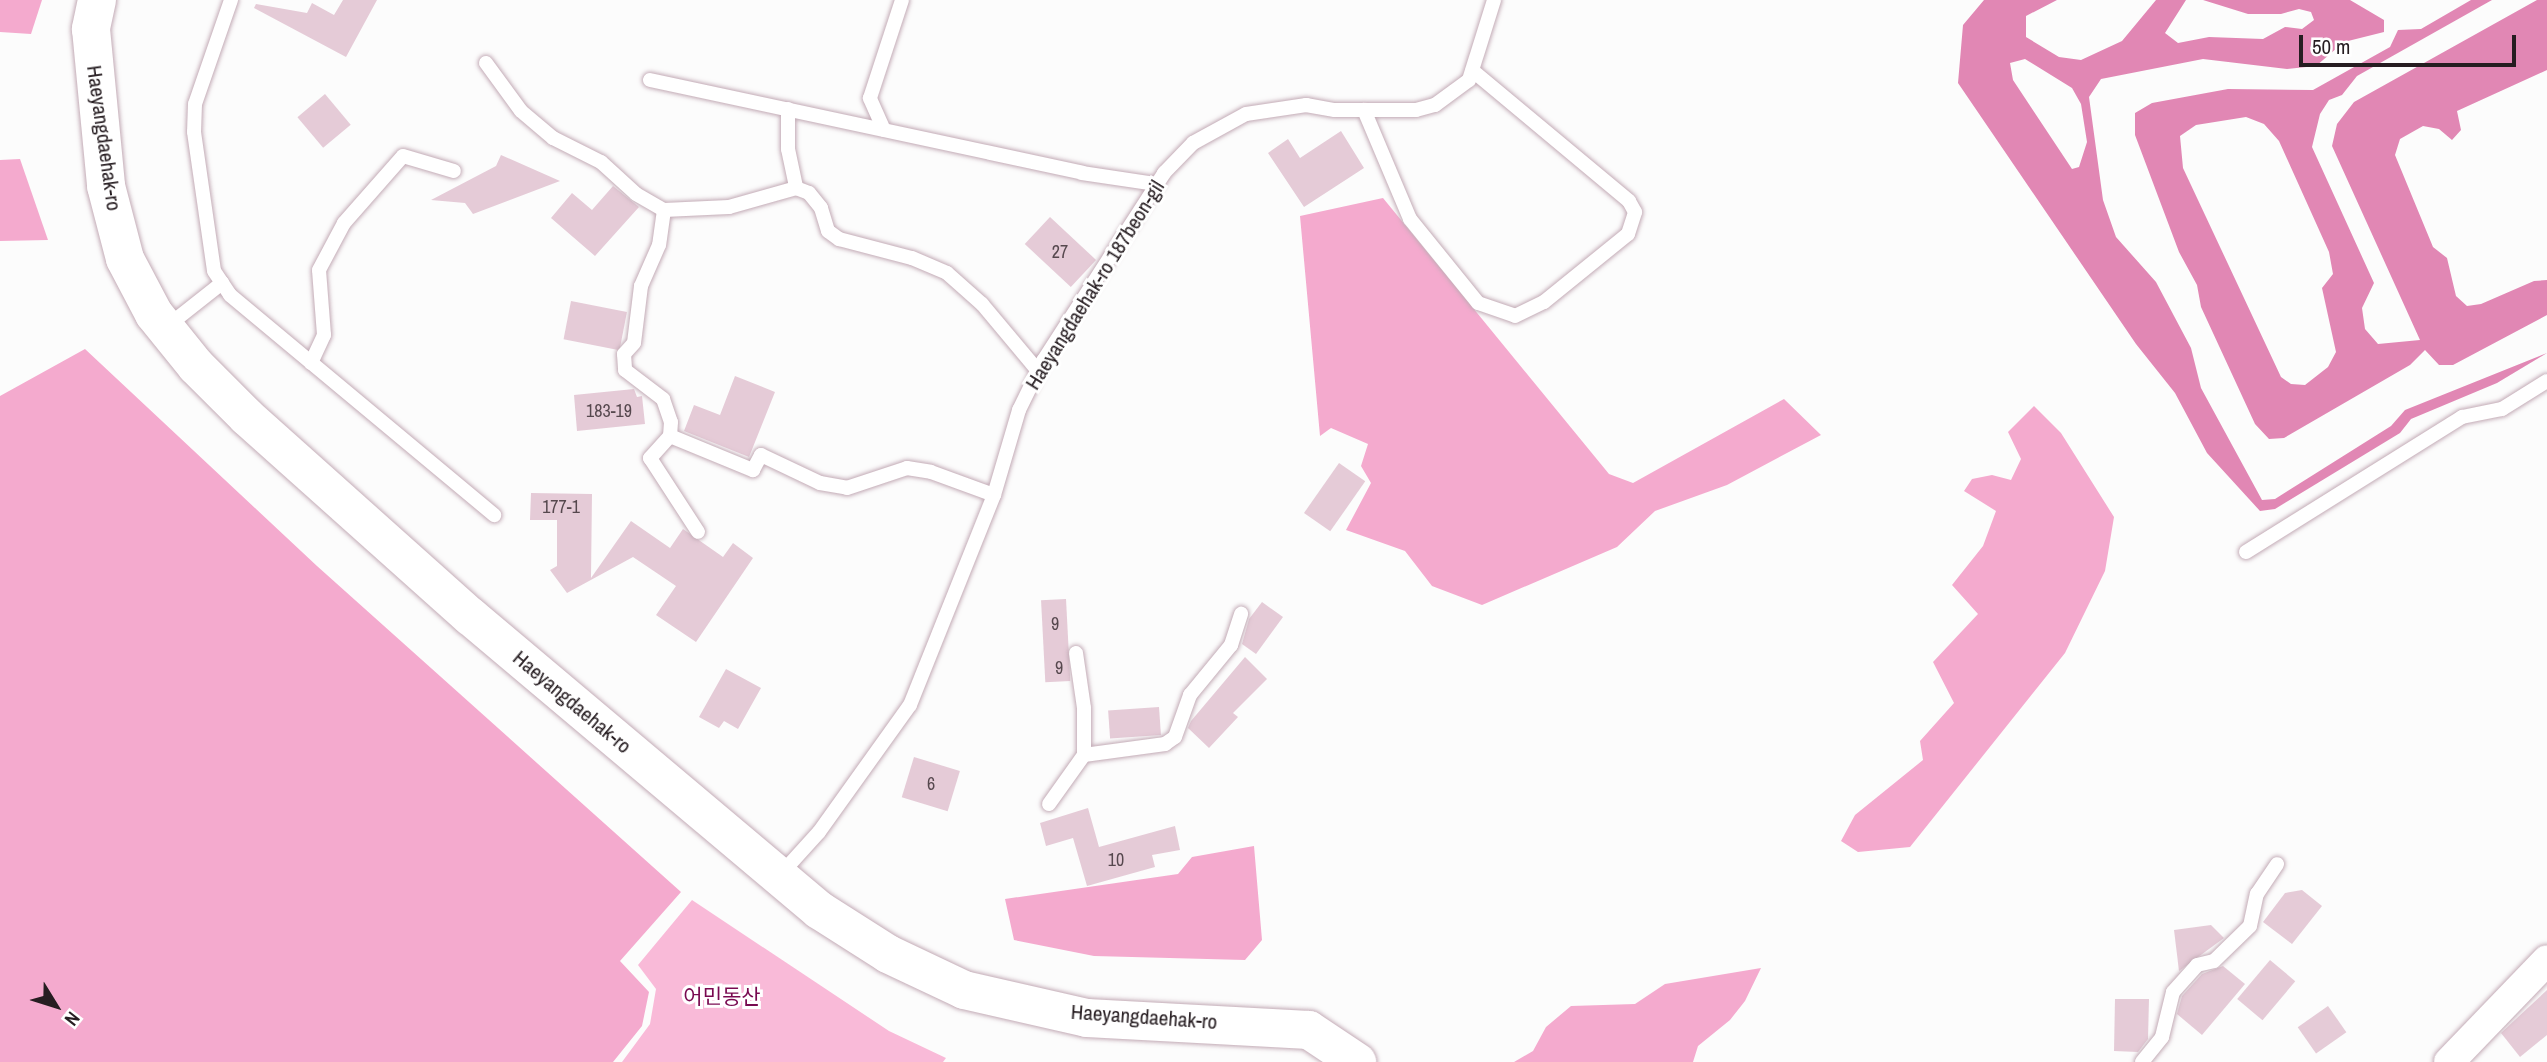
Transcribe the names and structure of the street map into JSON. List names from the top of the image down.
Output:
{
  "streets": {
    "street": ["Haeyangdaehak-ro"],
    "lane": ["Haeyangdaehak-ro 187beon-gil"]
  },
  "crossings": [
    ["Haeyangdaehak-ro", "Haeyangdaehak-ro 187beon-gil"]
  ],
  "parks": ["어민동산"],
  "house_numbers": [
    "27",
    "183-19",
    "177-1",
    "9",
    "9",
    "6",
    "10"
  ],
  "scale_bar": "50 m",
  "north": "bottom right"
}
